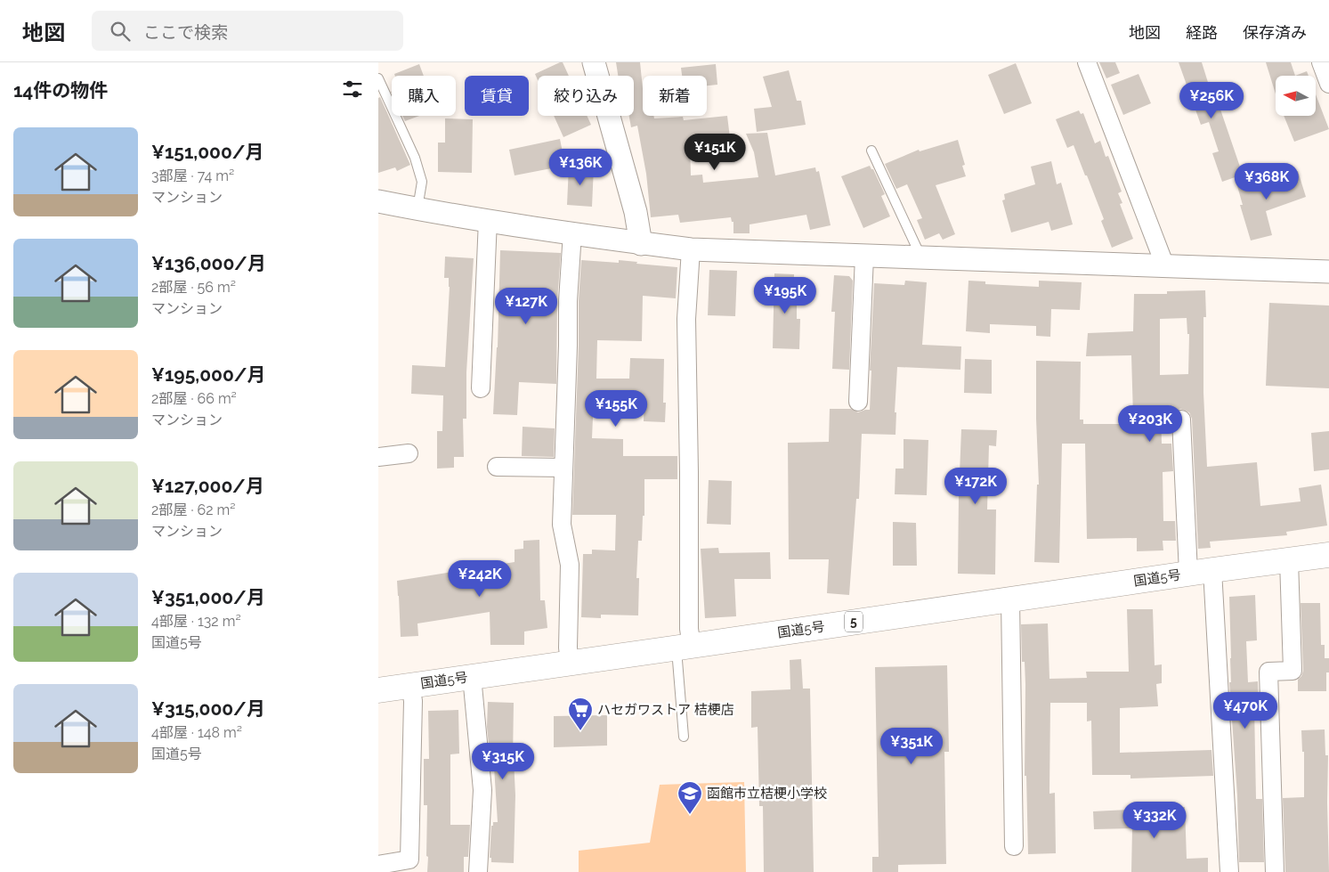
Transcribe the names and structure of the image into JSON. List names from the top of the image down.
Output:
{
  "streets": {
    "highway": ["国道5号", "5"]
  },
  "places": {
    "supermarket": ["ハセガワストア 桔梗店"],
    "school or university": ["函館市立桔梗小学校"]
  },
  "north": "left",
  "page": {
    "header": "地図",
    "search": "ここで検索",
    "nav": ["地図", "経路", "保存済み"],
    "heading": "14件の物件",
    "chip": [
      "購入",
      "賃貸",
      "絞り込み",
      "新着"
    ],
    "price": [
      "¥256K",
      "¥151K",
      "¥136K",
      "¥368K",
      "¥195K",
      "¥127K",
      "¥155K",
      "¥203K",
      "¥172K",
      "¥242K",
      "¥470K",
      "¥351K",
      "¥315K",
      "¥332K"
    ],
    "list": [
      {
        "name": "¥151,000/月",
        "note": "3部屋 · 74 m² · マンション"
      },
      {
        "name": "¥136,000/月",
        "note": "2部屋 · 56 m² · マンション"
      },
      {
        "name": "¥195,000/月",
        "note": "2部屋 · 66 m² · マンション"
      },
      {
        "name": "¥127,000/月",
        "note": "2部屋 · 62 m² · マンション"
      },
      {
        "name": "¥351,000/月",
        "note": "4部屋 · 132 m² · 国道5号"
      },
      {
        "name": "¥315,000/月",
        "note": "4部屋 · 148 m² · 国道5号"
      }
    ]
  }
}
